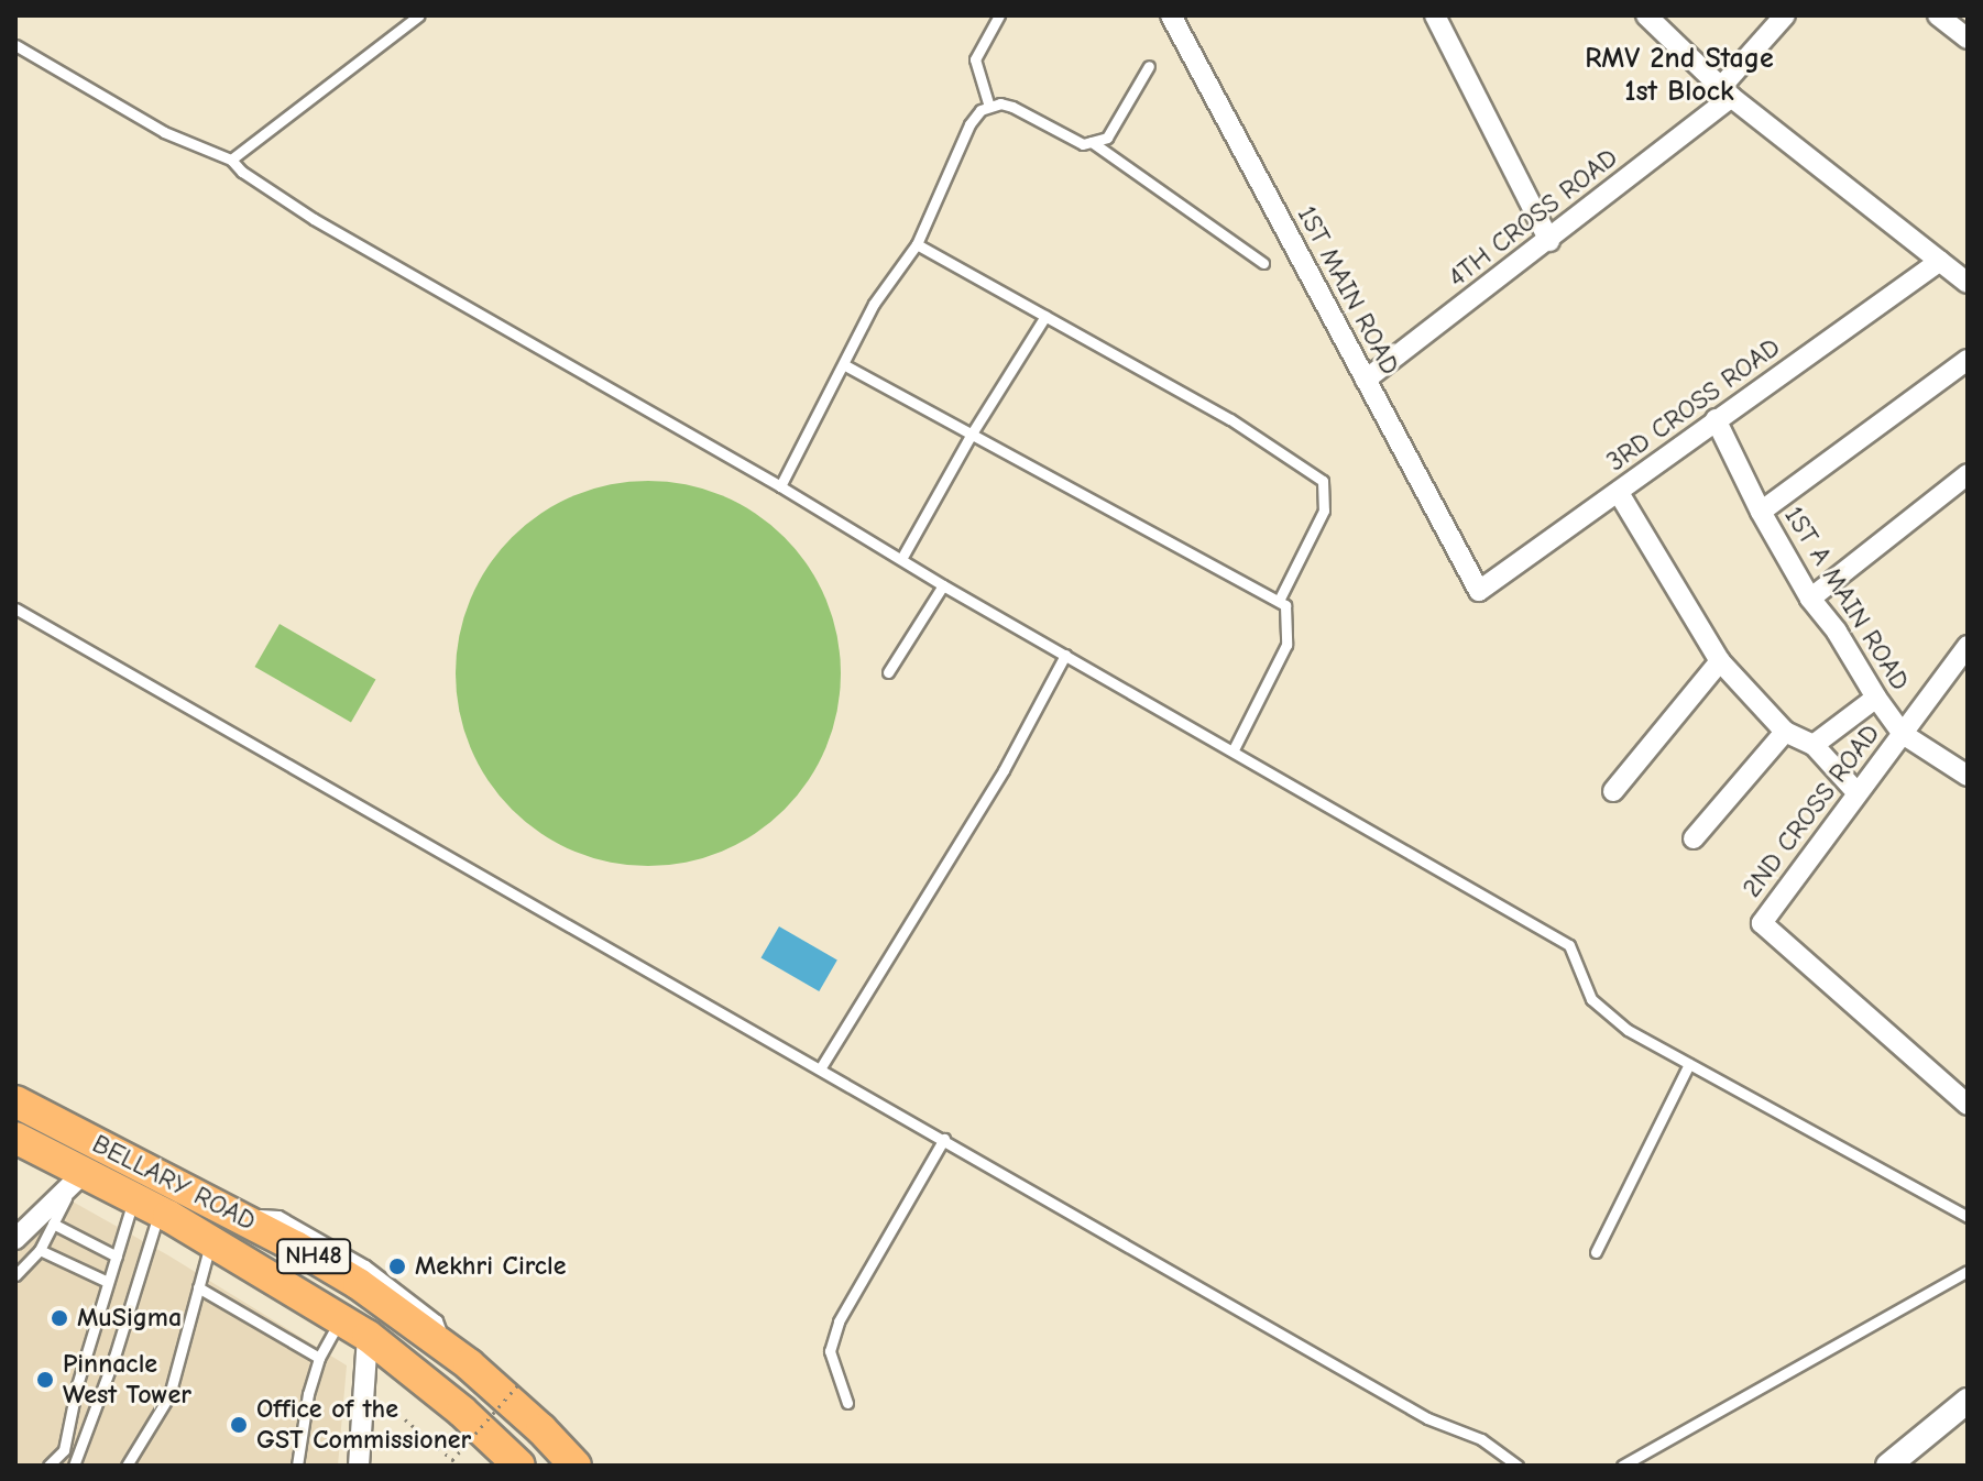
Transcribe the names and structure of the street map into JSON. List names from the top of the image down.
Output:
{
  "streets": {
    "highway": ["BELLARY ROAD", "NH48"],
    "street": [
      "4TH CROSS ROAD",
      "1ST MAIN ROAD",
      "3RD CROSS ROAD",
      "1ST A MAIN ROAD",
      "2ND CROSS ROAD"
    ]
  },
  "crossings": [
    ["4TH CROSS ROAD", "1ST MAIN ROAD"],
    ["1ST MAIN ROAD", "3RD CROSS ROAD"],
    ["3RD CROSS ROAD", "1ST A MAIN ROAD"],
    ["1ST A MAIN ROAD", "2ND CROSS ROAD"]
  ],
  "districts": ["RMV 2nd Stage 1st Block"],
  "places": [
    "Mekhri Circle",
    "MuSigma",
    "Pinnacle West Tower",
    "Office of the GST Commissioner"
  ]
}
